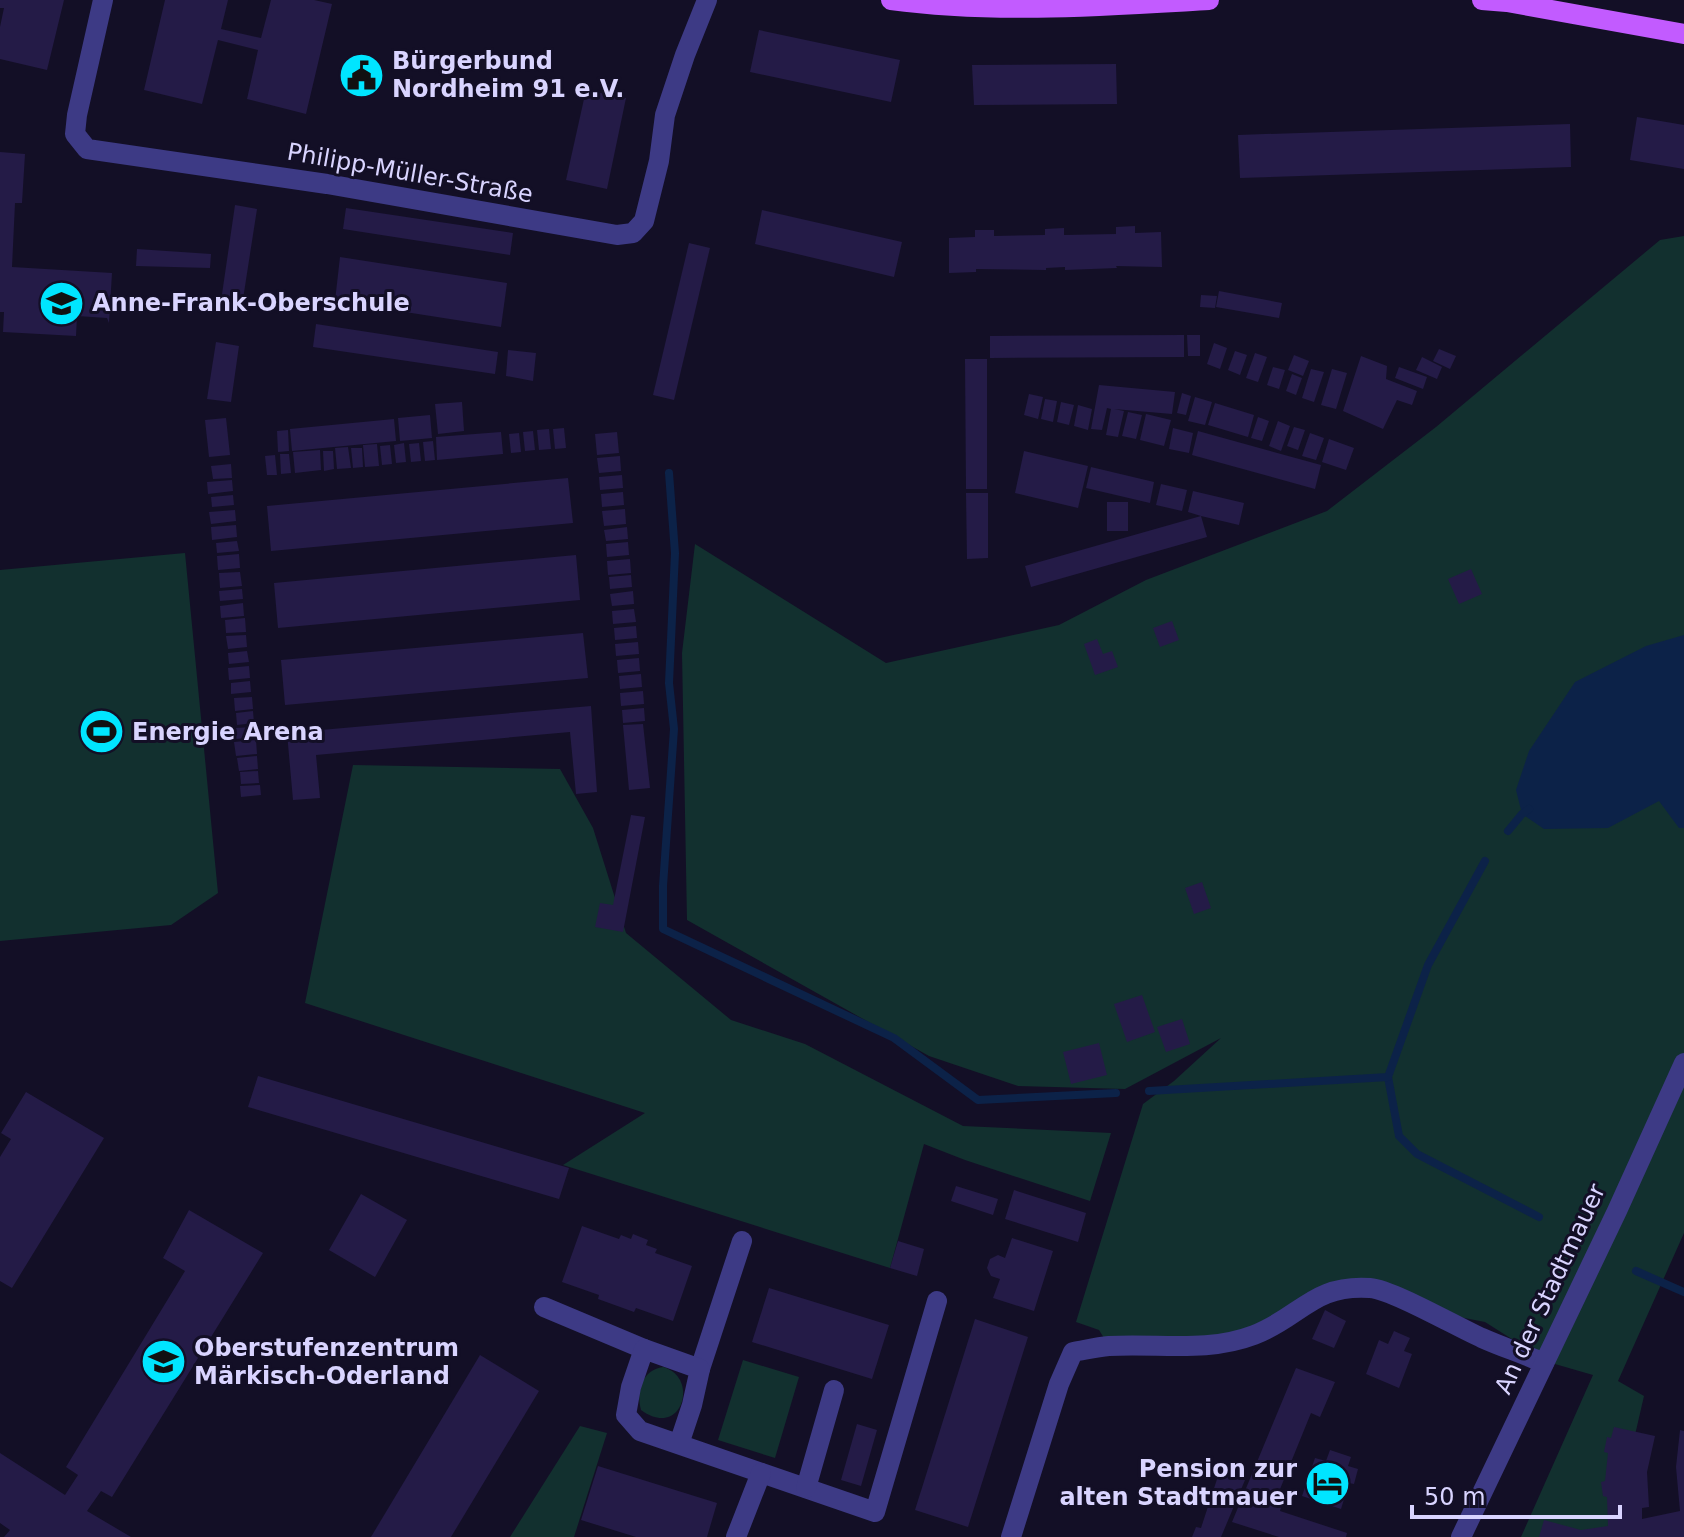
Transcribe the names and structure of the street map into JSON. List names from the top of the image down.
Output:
{
  "streets": {
    "street": ["Philipp-Müller-Straße", "An der Stadtmauer"]
  },
  "places": {
    "public building": ["Bürgerbund Nordheim 91 e.V."],
    "school or university": ["Anne-Frank-Oberschule", "Oberstufenzentrum Märkisch-Oderland"],
    "sports": ["Energie Arena"],
    "hotel": ["Pension zur alten Stadtmauer"]
  },
  "scale_bar": "50 m"
}
